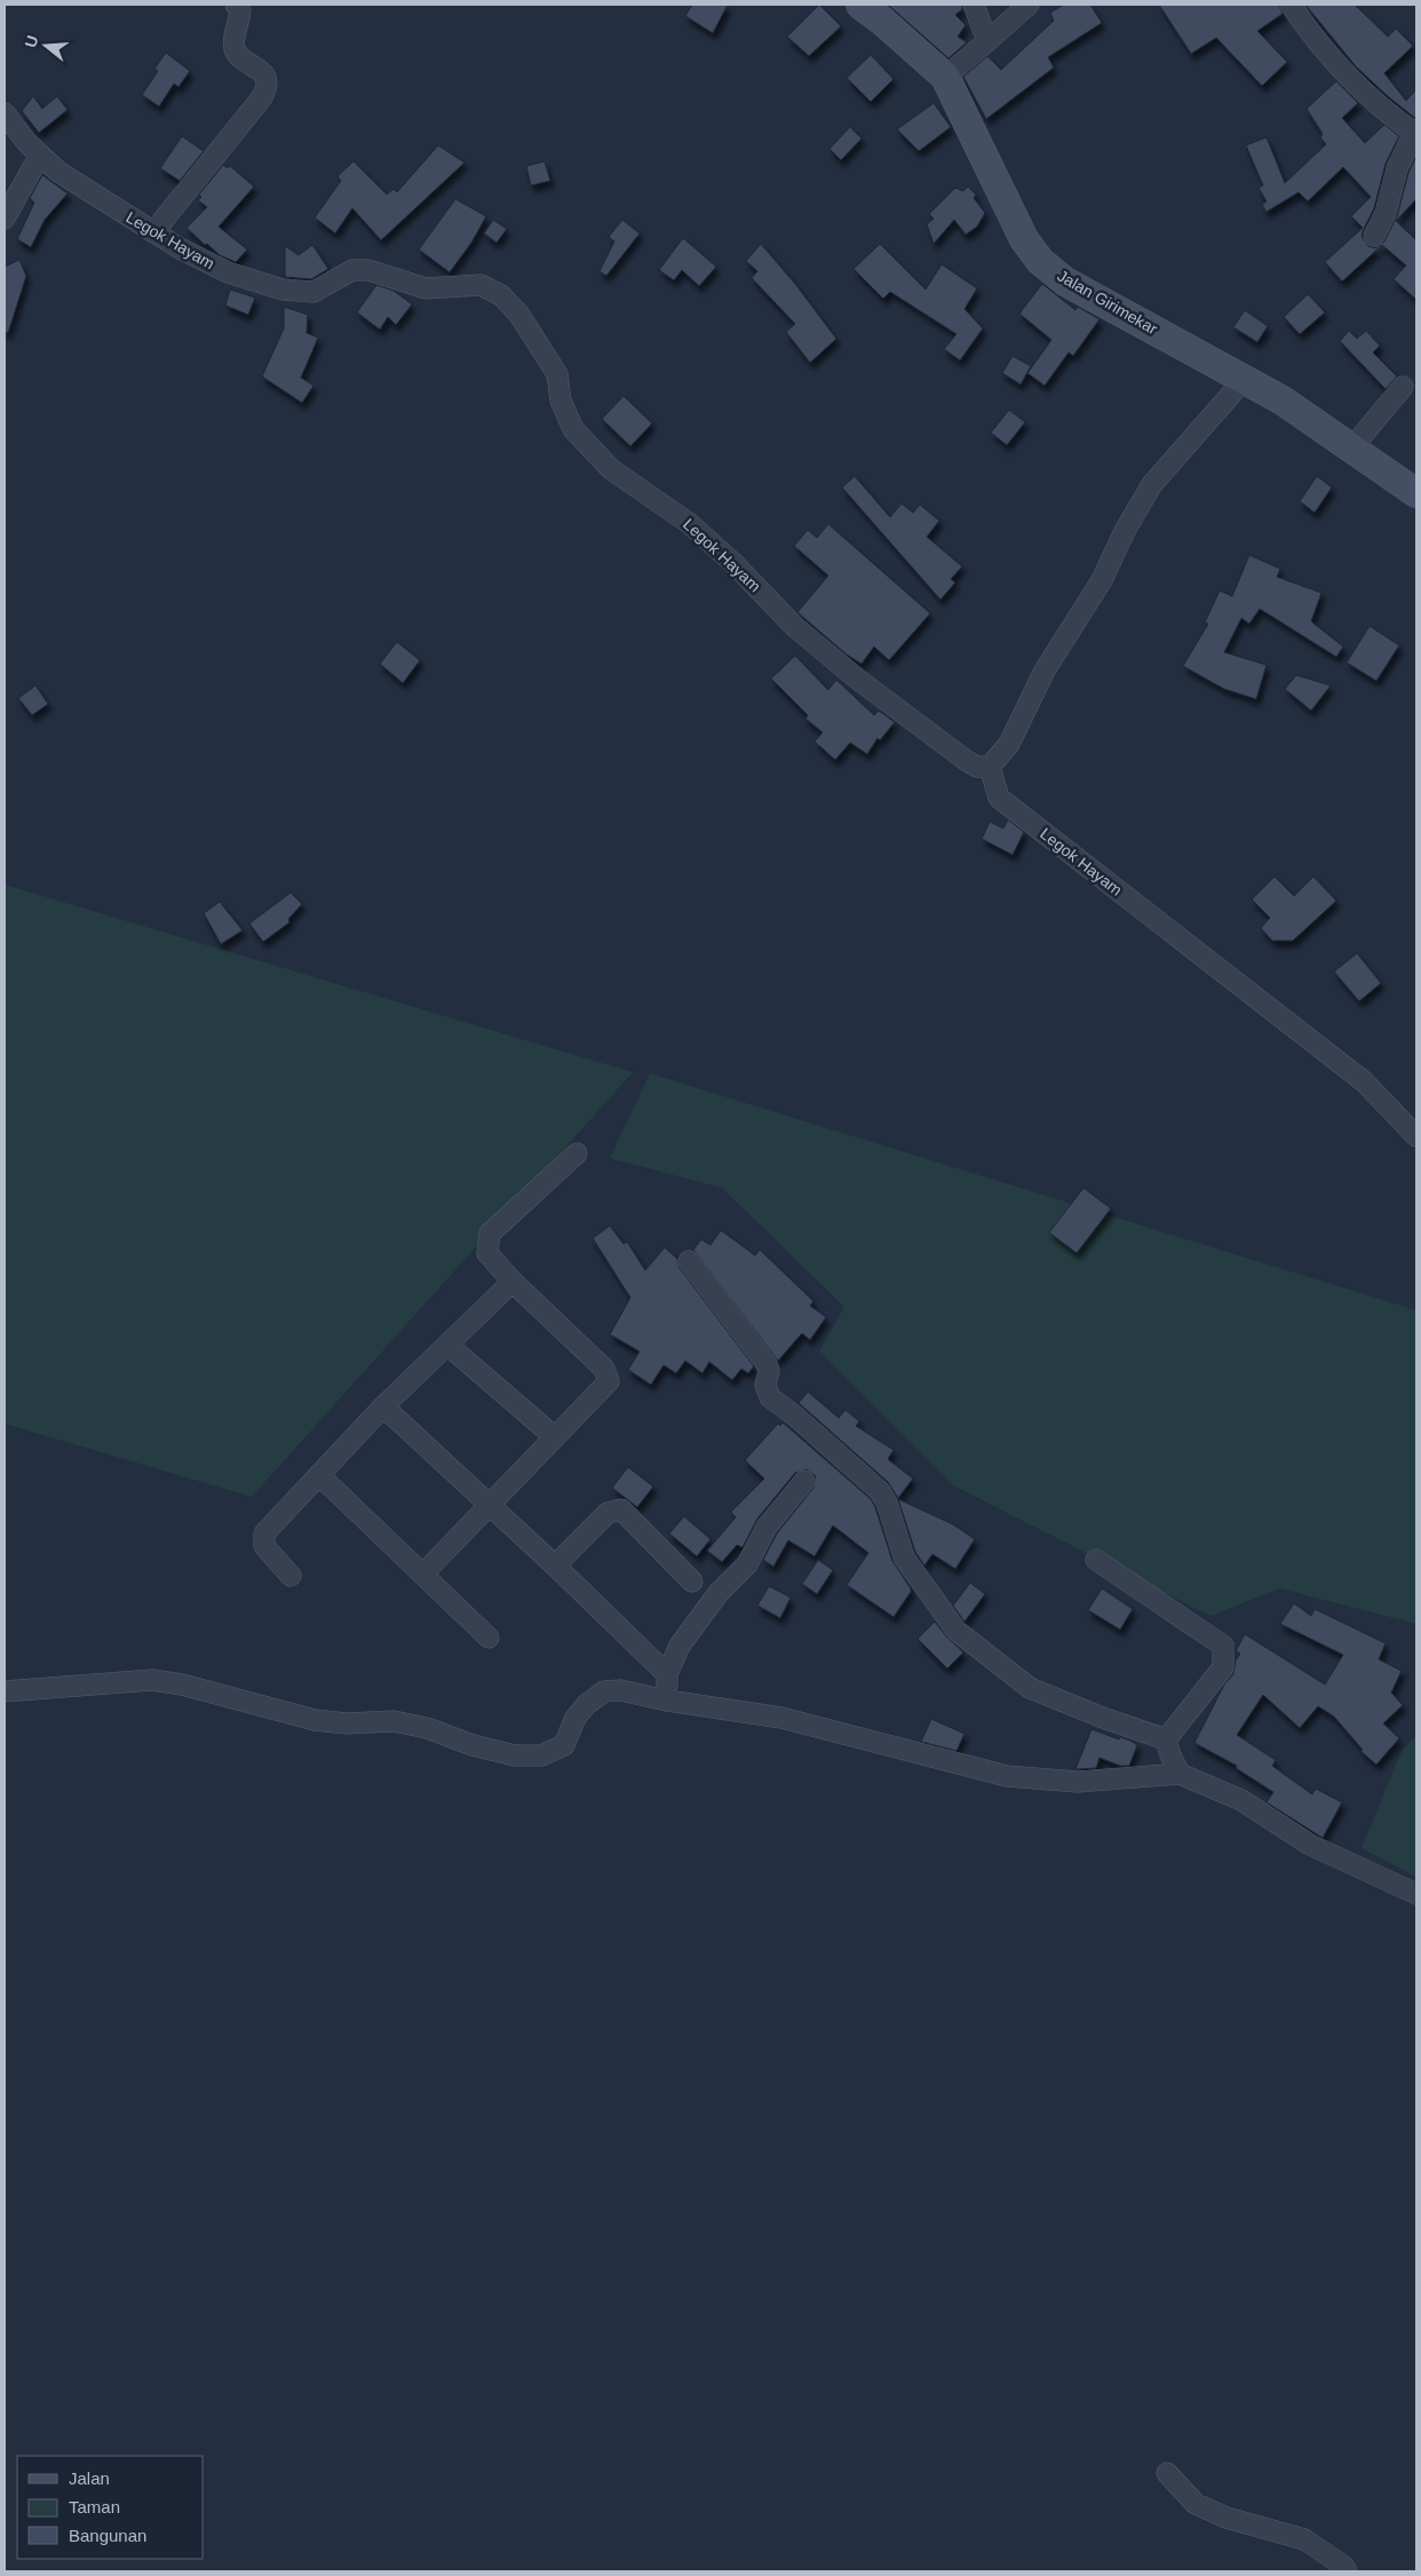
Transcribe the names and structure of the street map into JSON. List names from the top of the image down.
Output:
{
  "streets": {
    "street": ["Legok Hayam", "Jalan Girimekar"]
  },
  "legend": ["Jalan", "Taman", "Bangunan"],
  "north": "left"
}
